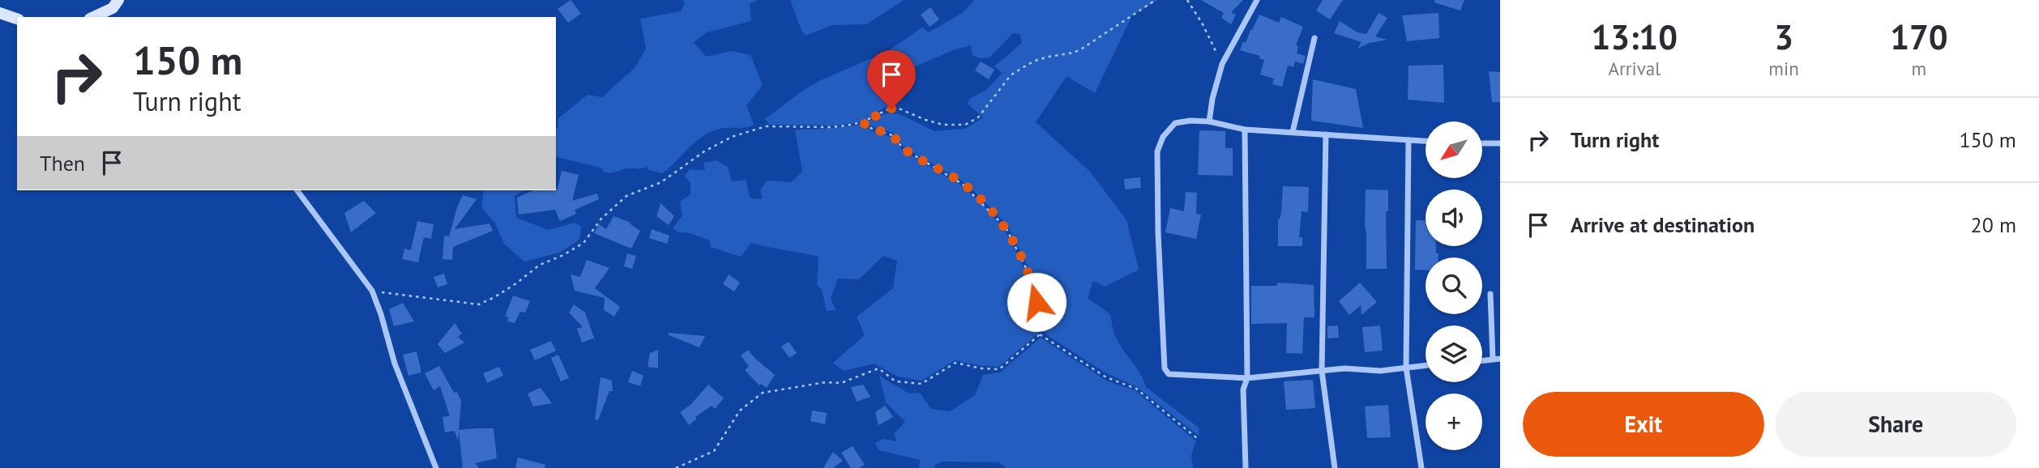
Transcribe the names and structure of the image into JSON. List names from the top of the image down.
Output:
{
  "north": "bottom left",
  "page": {
    "eta": [
      "13:10",
      "Arrival",
      "3",
      "min",
      "170",
      "m"
    ],
    "turn": ["150 m", "Turn right"],
    "list": [
      {
        "name": "Turn right",
        "value": "150 m"
      },
      {
        "name": "Arrive at destination",
        "value": "20 m"
      }
    ],
    "map_buttons": "+",
    "then": "Then",
    "buttons": ["Exit", "Share"]
  }
}
